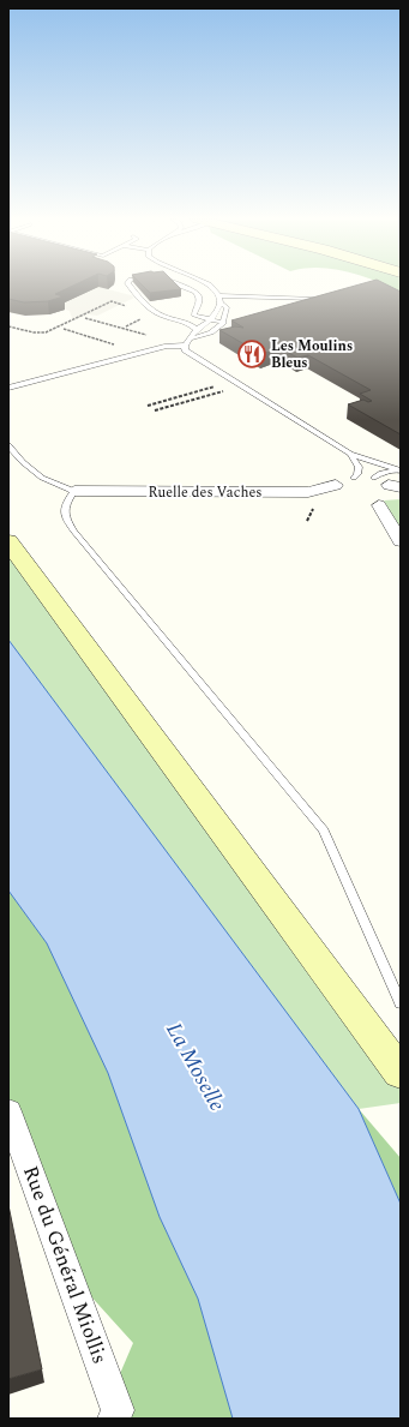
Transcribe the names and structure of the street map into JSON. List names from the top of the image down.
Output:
{
  "streets": {
    "street": ["Ruelle des Vaches", "Rue du Général Miollis"]
  },
  "water": ["La Moselle"],
  "places": {
    "restaurant": ["Les Moulins Bleus"]
  }
}
